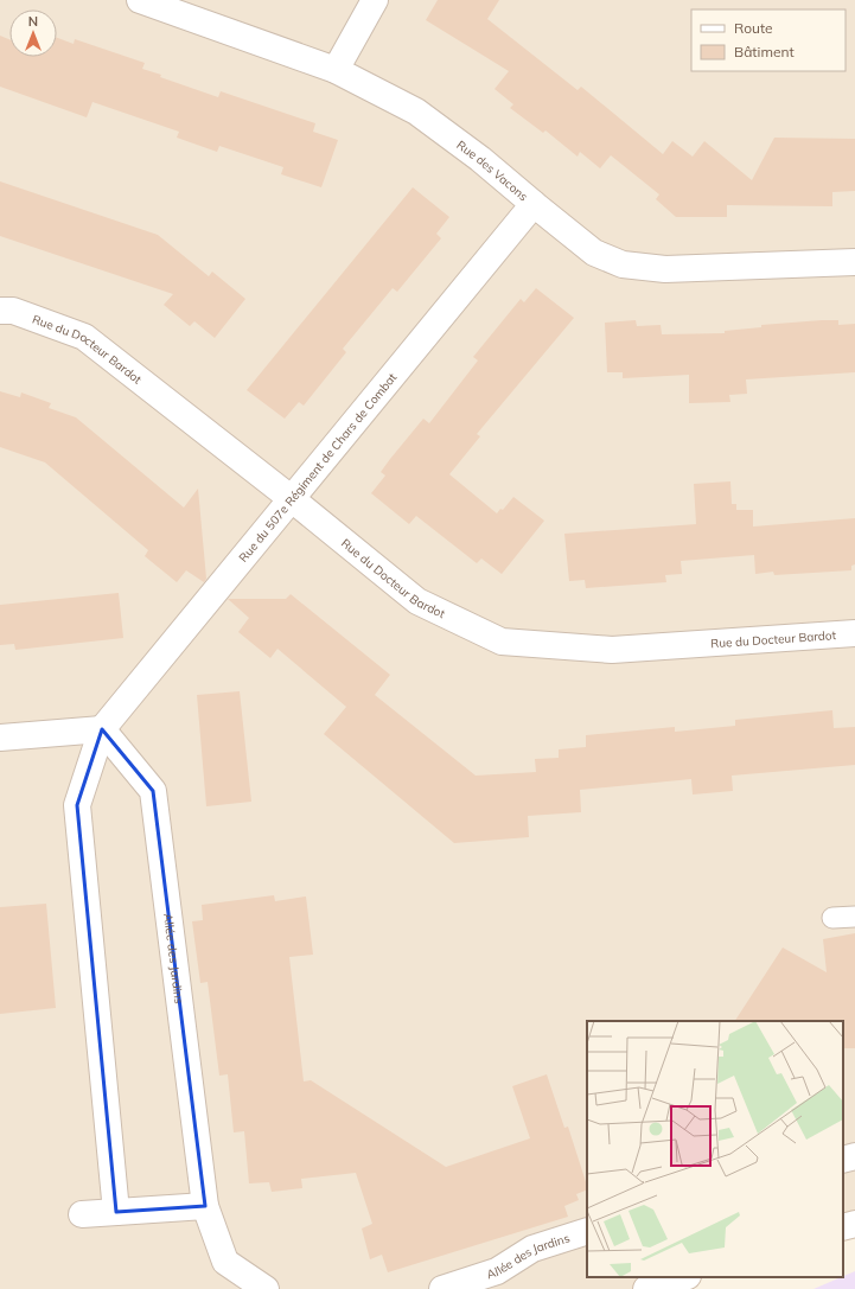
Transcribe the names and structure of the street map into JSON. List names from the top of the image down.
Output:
{
  "streets": {
    "street": [
      "Rue des Vacons",
      "Rue du Docteur Bardot",
      "Rue du 507e Régiment de Chars de Combat",
      "Allée des Jardins"
    ]
  },
  "crossings": [
    ["Rue des Vacons", "Rue du 507e Régiment de Chars de Combat"],
    ["Rue du Docteur Bardot", "Rue du 507e Régiment de Chars de Combat"],
    ["Rue du 507e Régiment de Chars de Combat", "Allée des Jardins"]
  ],
  "legend": ["Route", "Bâtiment"],
  "north": "top"
}
